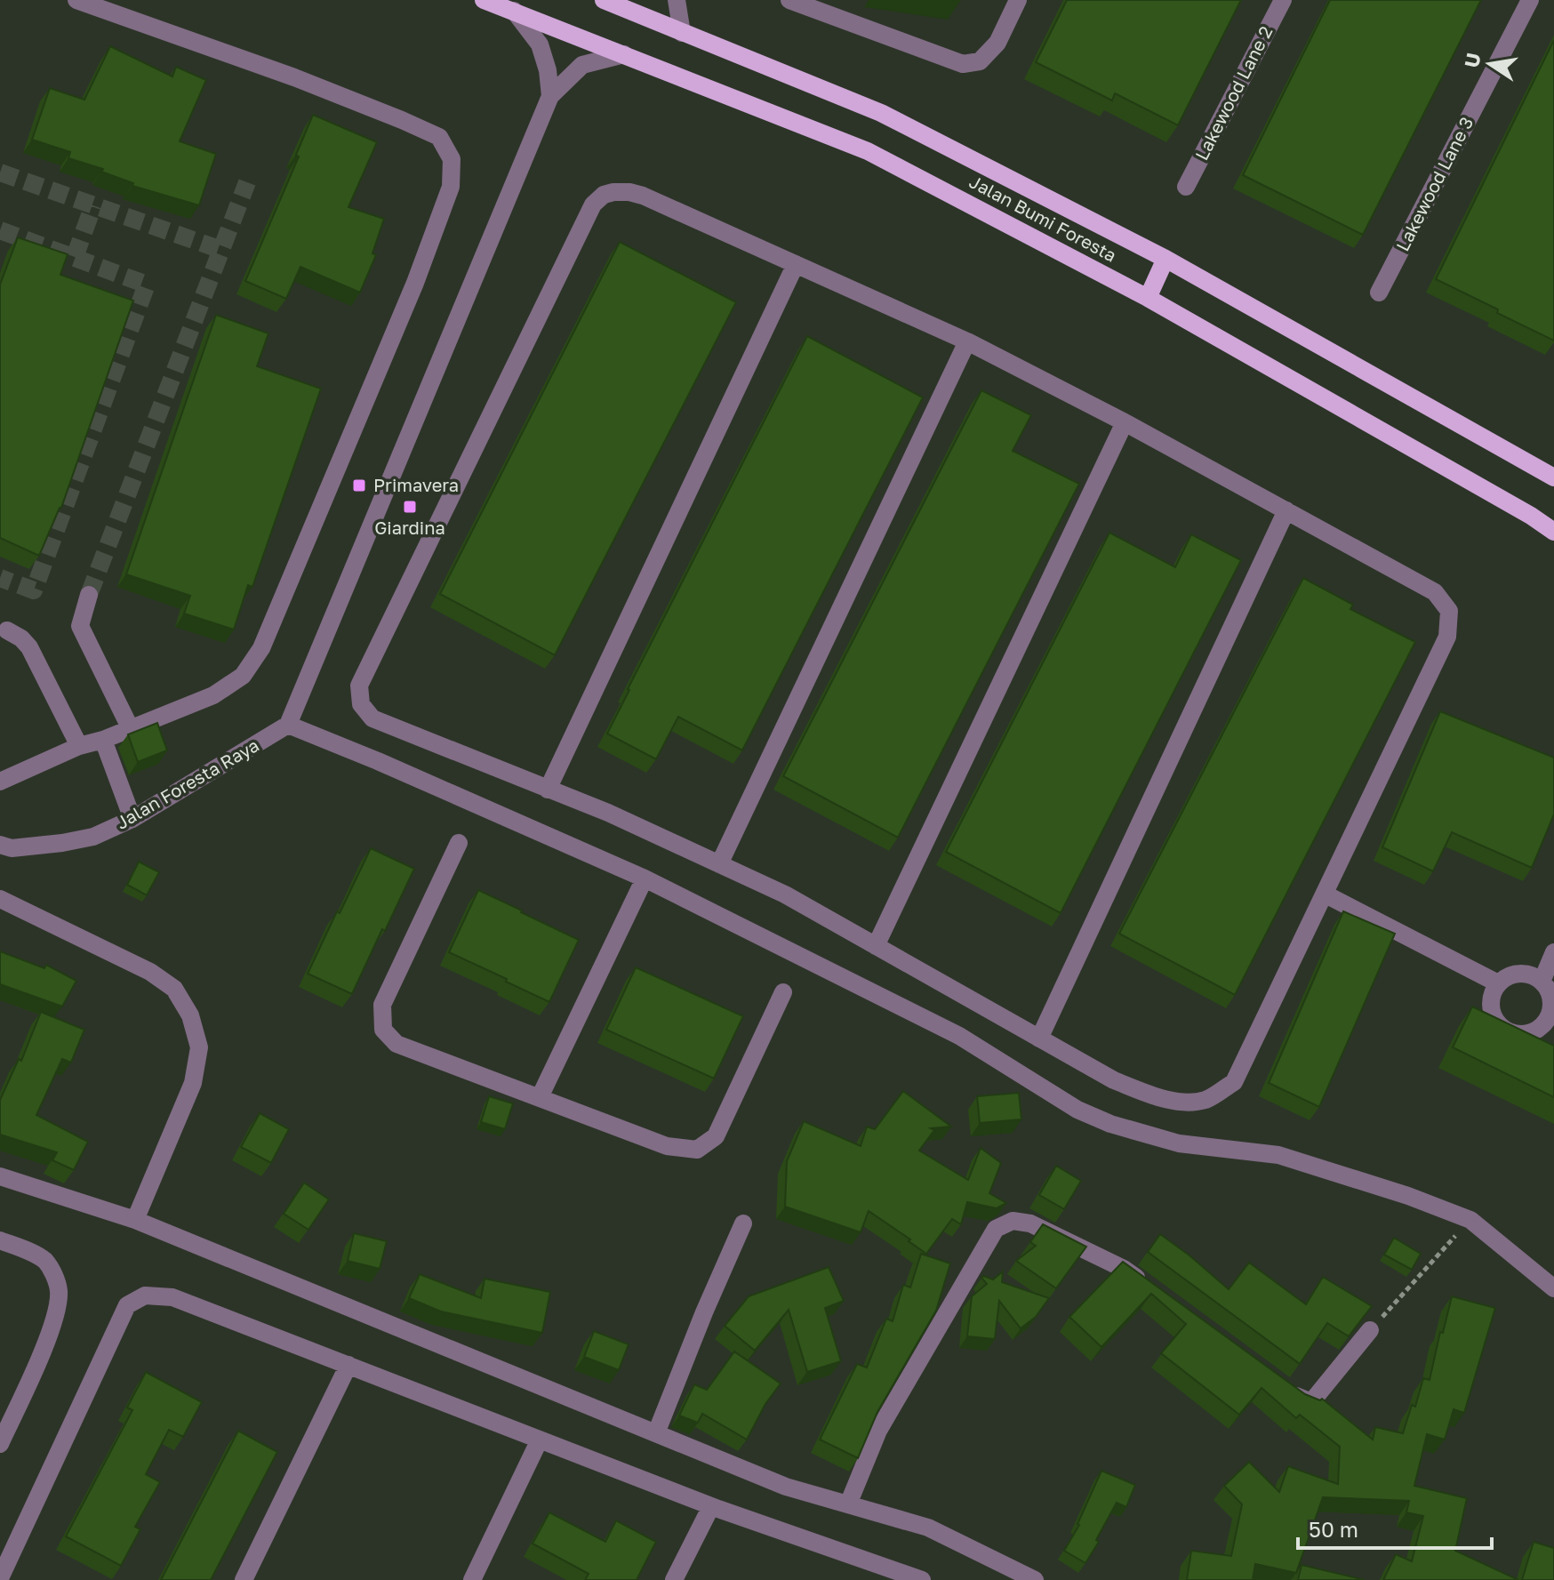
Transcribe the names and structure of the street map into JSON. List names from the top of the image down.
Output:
{
  "streets": {
    "main road": ["Jalan Bumi Foresta"],
    "street": ["Lakewood Lane 2", "Lakewood Lane 3", "Jalan Foresta Raya"]
  },
  "places": {
    "transit": ["Primavera", "Giardina"]
  },
  "scale_bar": "50 m",
  "north": "left"
}
